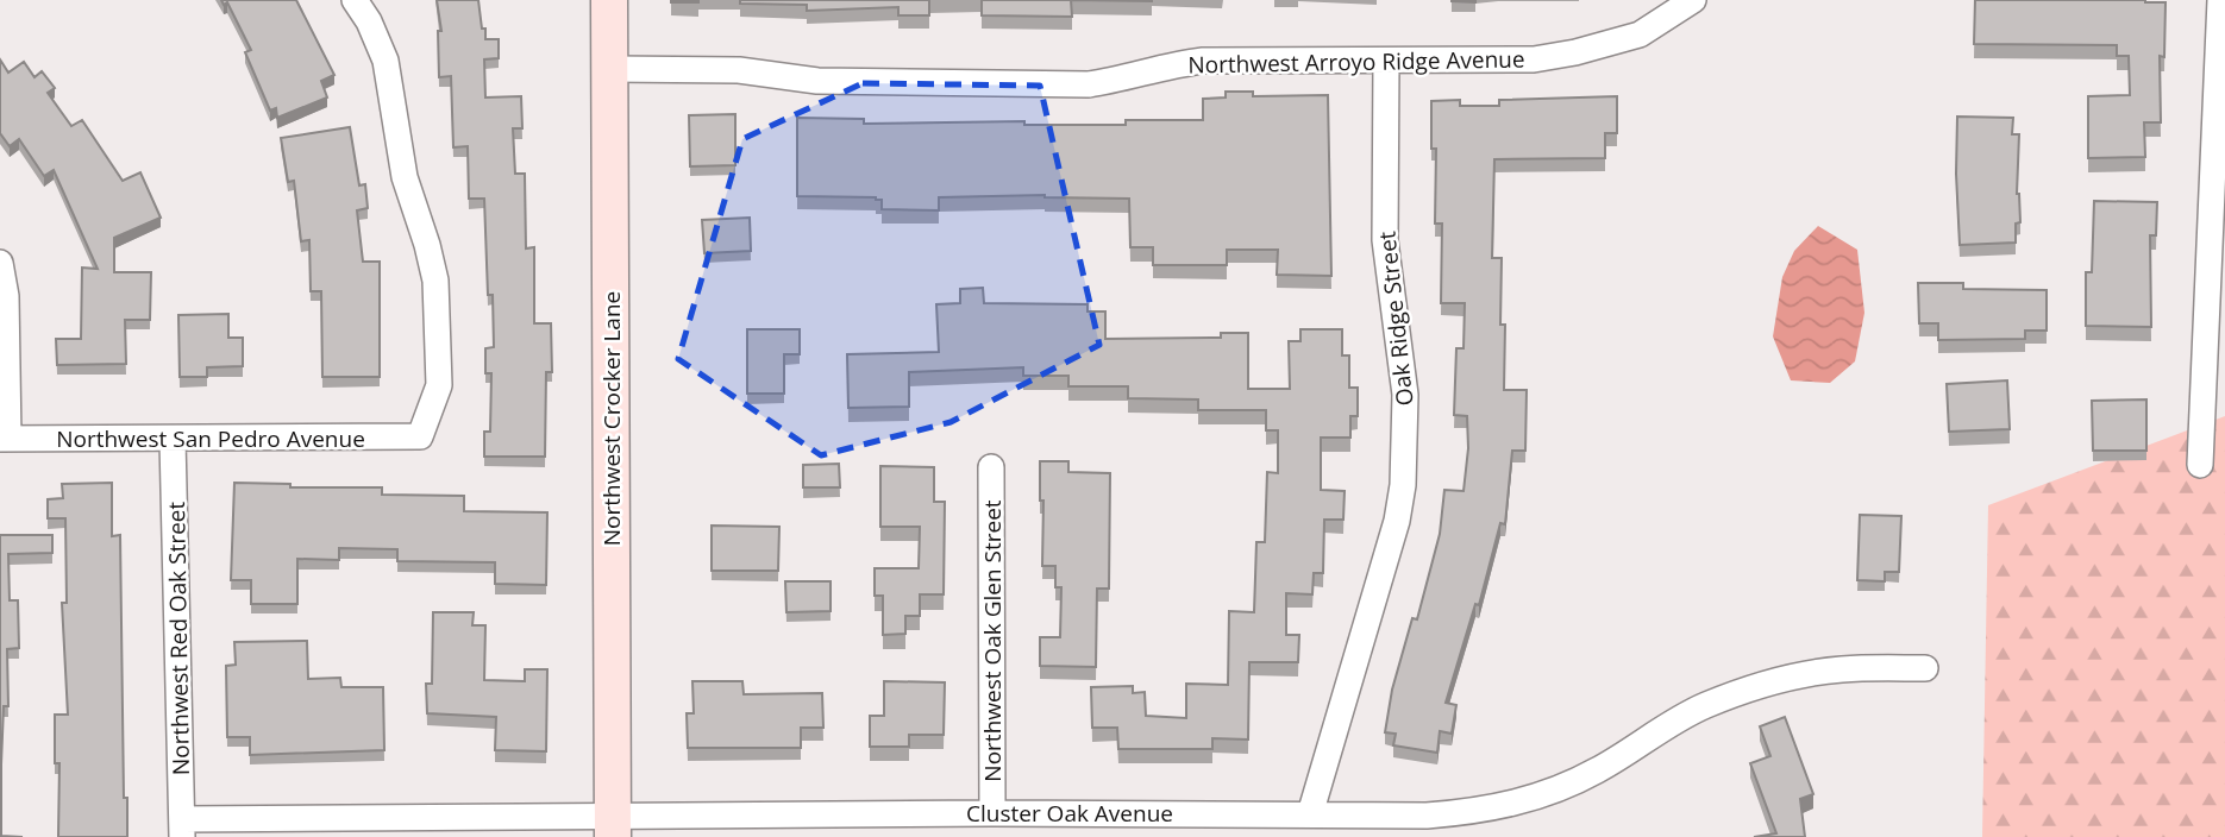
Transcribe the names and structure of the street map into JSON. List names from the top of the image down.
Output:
{
  "streets": {
    "street": [
      "Northwest Arroyo Ridge Avenue",
      "Oak Ridge Street",
      "Northwest Crocker Lane",
      "Northwest San Pedro Avenue",
      "Northwest Red Oak Street",
      "Northwest Oak Glen Street",
      "Cluster Oak Avenue"
    ]
  },
  "crossings": [
    ["Northwest Arroyo Ridge Avenue", "Oak Ridge Street"],
    ["Northwest Arroyo Ridge Avenue", "Northwest Crocker Lane"],
    ["Oak Ridge Street", "Cluster Oak Avenue"],
    ["Northwest Crocker Lane", "Cluster Oak Avenue"],
    ["Northwest San Pedro Avenue", "Northwest Red Oak Street"],
    ["Northwest Red Oak Street", "Cluster Oak Avenue"],
    ["Northwest Oak Glen Street", "Cluster Oak Avenue"]
  ]
}
